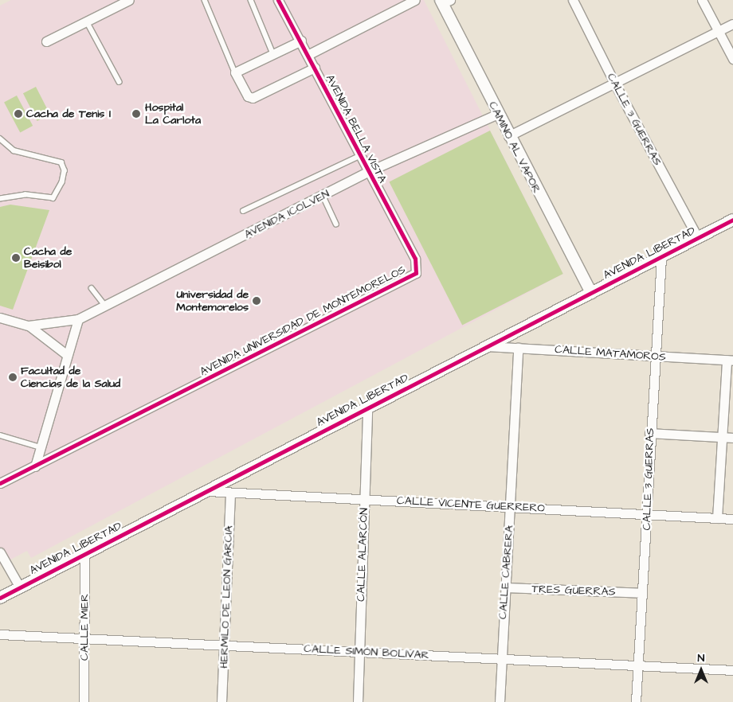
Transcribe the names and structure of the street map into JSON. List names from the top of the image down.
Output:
{
  "streets": {
    "street": [
      "CALLE 3 GUERRAS",
      "AVENIDA BELLA VISTA",
      "CAMINO AL VAPOR",
      "AVENIDA ICOLVEN",
      "AVENIDA LIBERTAD",
      "AVENIDA UNIVERSIDAD DE MONTEMORELOS",
      "CALLE MATAMOROS",
      "CALLE VICENTE GUERRERO",
      "CALLE ALARCÓN",
      "CALLE CABRERA",
      "TRES GUERRAS",
      "HERMILO DE LEON GARCIA",
      "CALLE MIER",
      "CALLE SIMÓN BOLÍVAR"
    ]
  },
  "crossings": [
    ["CALLE 3 GUERRAS", "AVENIDA LIBERTAD"],
    ["CALLE 3 GUERRAS", "CALLE MATAMOROS"],
    ["CALLE 3 GUERRAS", "CALLE VICENTE GUERRERO"],
    ["CALLE 3 GUERRAS", "TRES GUERRAS"],
    ["CALLE 3 GUERRAS", "CALLE SIMÓN BOLÍVAR"],
    ["AVENIDA BELLA VISTA", "AVENIDA ICOLVEN"],
    ["AVENIDA BELLA VISTA", "AVENIDA UNIVERSIDAD DE MONTEMORELOS"],
    ["CAMINO AL VAPOR", "AVENIDA ICOLVEN"],
    ["CAMINO AL VAPOR", "AVENIDA LIBERTAD"],
    ["AVENIDA LIBERTAD", "CALLE MATAMOROS"],
    ["AVENIDA LIBERTAD", "CALLE VICENTE GUERRERO"],
    ["AVENIDA LIBERTAD", "CALLE ALARCÓN"],
    ["AVENIDA LIBERTAD", "CALLE MIER"],
    ["CALLE MATAMOROS", "CALLE CABRERA"],
    ["CALLE VICENTE GUERRERO", "CALLE ALARCÓN"],
    ["CALLE VICENTE GUERRERO", "CALLE CABRERA"],
    ["CALLE VICENTE GUERRERO", "HERMILO DE LEON GARCIA"],
    ["CALLE ALARCÓN", "CALLE SIMÓN BOLÍVAR"],
    ["CALLE CABRERA", "TRES GUERRAS"],
    ["CALLE CABRERA", "CALLE SIMÓN BOLÍVAR"],
    ["HERMILO DE LEON GARCIA", "CALLE SIMÓN BOLÍVAR"],
    ["CALLE MIER", "CALLE SIMÓN BOLÍVAR"]
  ],
  "places": [
    "Cacha de Tenis I",
    "Hospital La Carlota",
    "Cacha de Beisibol",
    "Universidad de Montemorelos",
    "Facultad de Ciencias de la Salud"
  ],
  "north": "top"
}
